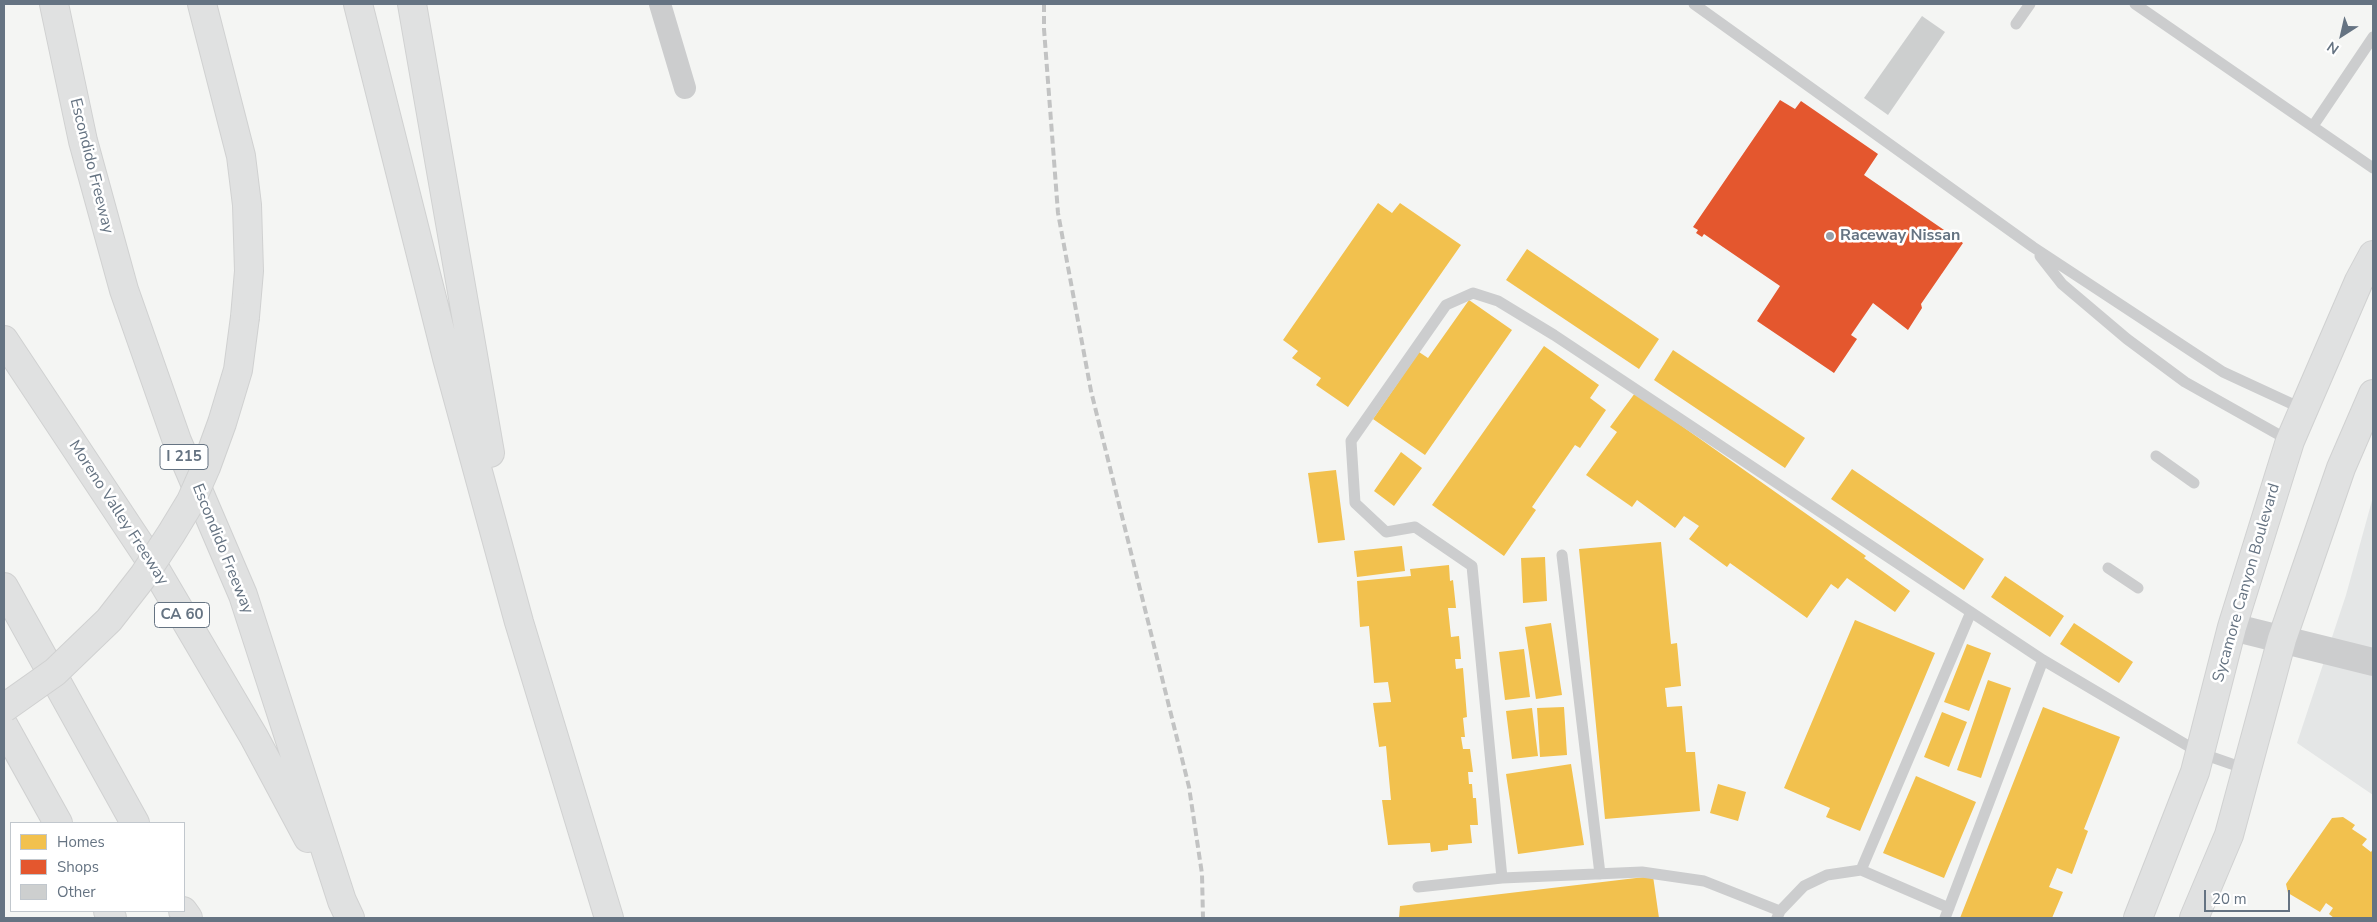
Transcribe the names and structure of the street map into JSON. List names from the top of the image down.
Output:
{
  "streets": {
    "main road": [
      "Escondido Freeway",
      "I 215",
      "Moreno Valley Freeway",
      "Sycamore Canyon Boulevard",
      "CA 60"
    ]
  },
  "crossings": [
    ["Escondido Freeway", "Moreno Valley Freeway"]
  ],
  "places": ["Raceway Nissan"],
  "legend": ["Homes", "Shops", "Other"],
  "scale_bar": "20 m",
  "north": "bottom left"
}
